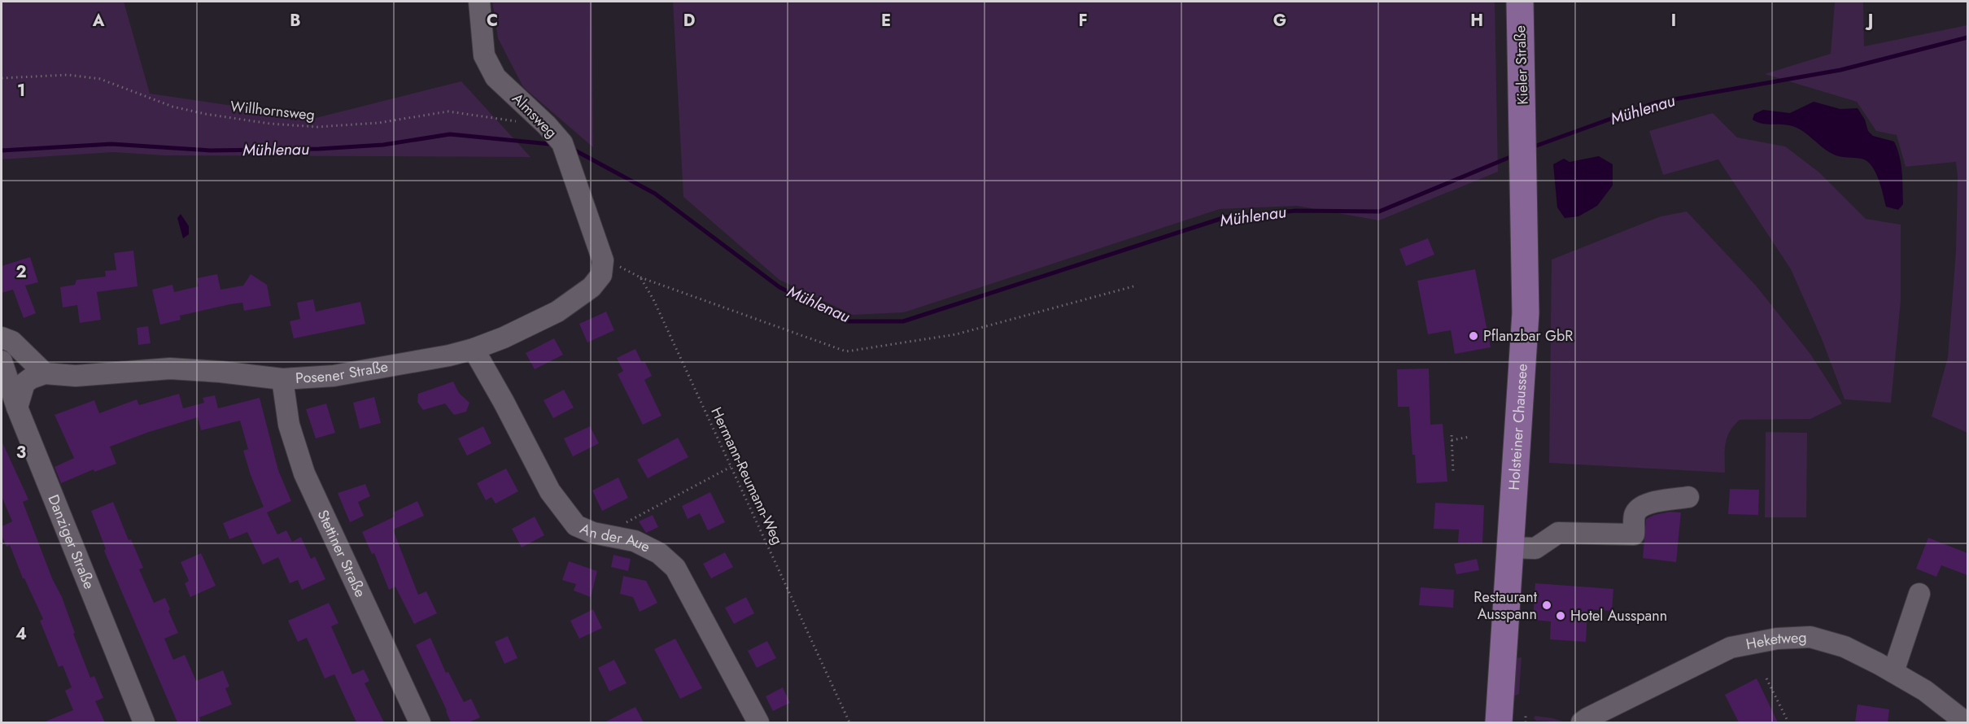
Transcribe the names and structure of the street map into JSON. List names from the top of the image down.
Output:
{
  "streets": {
    "main road": ["Kieler Straße", "Holsteiner Chaussee"],
    "street": [
      "Almsweg",
      "Posener Straße",
      "An der Aue",
      "Danziger Straße",
      "Stettiner Straße",
      "Heketweg"
    ],
    "path": ["Willhornsweg", "Hermann-Reumann-Weg"]
  },
  "crossings": [
    ["Kieler Straße", "Holsteiner Chaussee"],
    ["Willhornsweg", "Almsweg"],
    ["Almsweg", "Posener Straße"],
    ["Posener Straße", "An der Aue"],
    ["Posener Straße", "Stettiner Straße"]
  ],
  "water": ["Mühlenau"],
  "places": ["Pflanzbar GbR", "Restaurant Ausspann", "Hotel Ausspann"],
  "grid": {
    "columns": [
      "A",
      "B",
      "C",
      "D",
      "E",
      "F",
      "G",
      "H",
      "I",
      "J"
    ],
    "rows": [
      "1",
      "2",
      "3",
      "4"
    ]
  }
}
